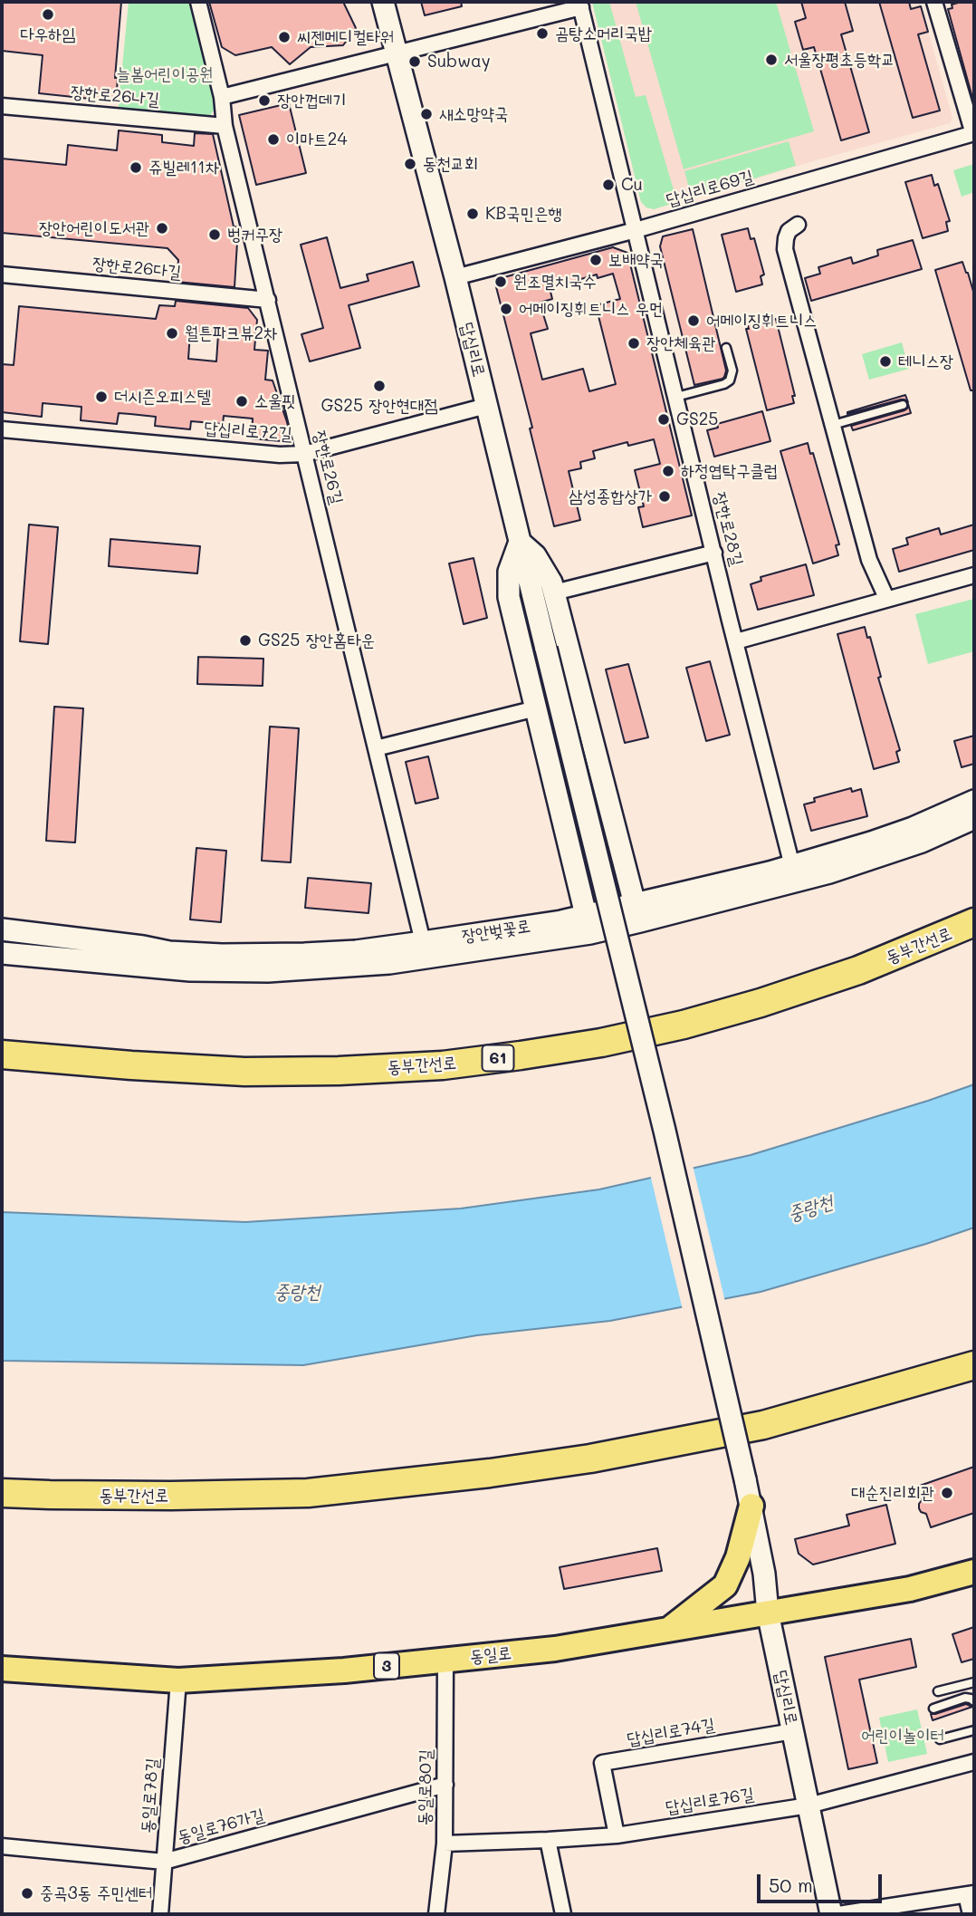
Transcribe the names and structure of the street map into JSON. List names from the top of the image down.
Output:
{
  "streets": {
    "highway": ["동부간선로", "61"],
    "main road": [
      "답십리로",
      "장안벚꽃로",
      "동일로",
      "3"
    ],
    "street": [
      "장한로26나길",
      "답십리로69길",
      "장한로26다길",
      "답십리로72길",
      "장한로26길",
      "장한로28길",
      "답십리로74길",
      "동일로80길",
      "동일로78길",
      "답십리로76길",
      "동일로76가길"
    ]
  },
  "crossings": [
    ["장한로26나길", "장한로26길"],
    ["답십리로69길", "답십리로"],
    ["답십리로69길", "장한로28길"],
    ["장한로26다길", "장한로26길"],
    ["답십리로", "답십리로72길"],
    ["답십리로", "동일로"],
    ["답십리로", "답십리로74길"],
    ["답십리로", "답십리로76길"],
    ["답십리로72길", "장한로26길"],
    ["장한로26길", "장안벚꽃로"],
    ["장한로28길", "장안벚꽃로"],
    ["동일로", "동일로80길"],
    ["동일로", "동일로78길"],
    ["답십리로74길", "답십리로76길"],
    ["동일로80길", "답십리로76길"],
    ["동일로80길", "동일로76가길"],
    ["동일로78길", "동일로76가길"]
  ],
  "water": ["중랑천"],
  "parks": ["늘봄어린이공원", "어린이놀이터"],
  "places": [
    "다우하임",
    "곰탕소머리국밥",
    "씨젠메디컬타워",
    "서울장평초등학교",
    "Subway",
    "장안껍데기",
    "새소망약국",
    "이마트24",
    "동천교회",
    "쥬빌레11차",
    "Cu",
    "KB국민은행",
    "장안어린이도서관",
    "벙커구장",
    "보배약국",
    "원조멸치국수",
    "어메이징휘트니스 우먼",
    "어메이징휘트니스",
    "월튼파크뷰2차",
    "장안체육관",
    "테니스장",
    "GS25 장안현대점",
    "더시즌오피스텔",
    "소울핏",
    "GS25",
    "하정엽탁구클럽",
    "삼성종합상가",
    "GS25 장안홈타운",
    "대순진리회관",
    "중곡3동 주민센터"
  ],
  "scale_bar": "50 m"
}
